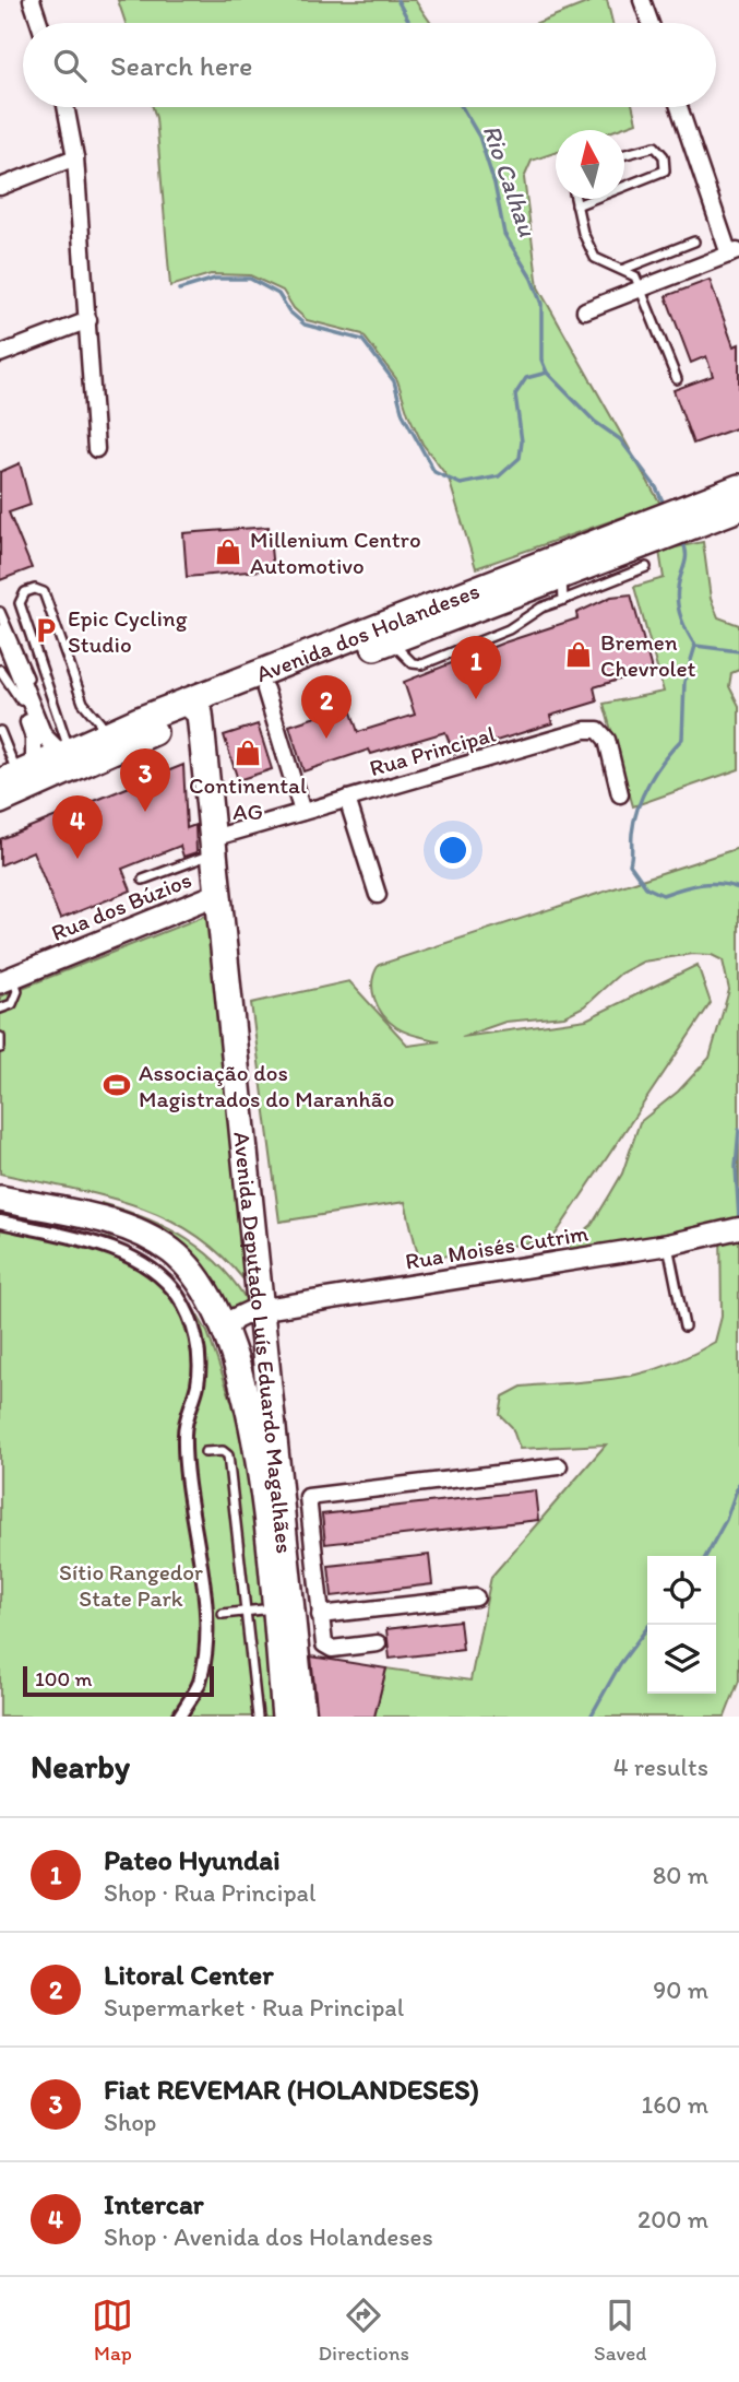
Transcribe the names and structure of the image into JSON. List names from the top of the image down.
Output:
{
  "streets": {
    "main road": ["Avenida dos Holandeses", "Rua dos Búzios", "Avenida Deputado Luís Eduardo Magalhães"],
    "street": ["Rua Principal", "Rua Moisés Cutrim"]
  },
  "crossings": [
    ["Avenida dos Holandeses", "Avenida Deputado Luís Eduardo Magalhães"],
    ["Rua Principal", "Avenida Deputado Luís Eduardo Magalhães"],
    ["Rua dos Búzios", "Avenida Deputado Luís Eduardo Magalhães"],
    ["Rua Moisés Cutrim", "Avenida Deputado Luís Eduardo Magalhães"]
  ],
  "water": ["Rio Calhau"],
  "parks": ["Sítio Rangedor State Park"],
  "places": {
    "shop": ["Millenium Centro Automotivo", "Bremen Chevrolet", "Continental AG"],
    "parking": ["Epic Cycling Studio"],
    "sports": ["Associação dos Magistrados do Maranhão"]
  },
  "scale_bar": "100 m",
  "north": "top",
  "page": {
    "search": "Search here",
    "pins": [
      "1",
      "2",
      "3",
      "4"
    ],
    "scale": "100 m",
    "heading": ["Nearby", "4 results"],
    "list": [
      {
        "mark": "1",
        "name": "Pateo Hyundai",
        "note": "Shop · Rua Principal",
        "value": "80 m"
      },
      {
        "mark": "2",
        "name": "Litoral Center",
        "note": "Supermarket · Rua Principal",
        "value": "90 m"
      },
      {
        "mark": "3",
        "name": "Fiat REVEMAR (HOLANDESES)",
        "note": "Shop",
        "value": "160 m"
      },
      {
        "mark": "4",
        "name": "Intercar",
        "note": "Shop · Avenida dos Holandeses",
        "value": "200 m"
      }
    ],
    "nav": ["Map", "Directions", "Saved"]
  }
}
